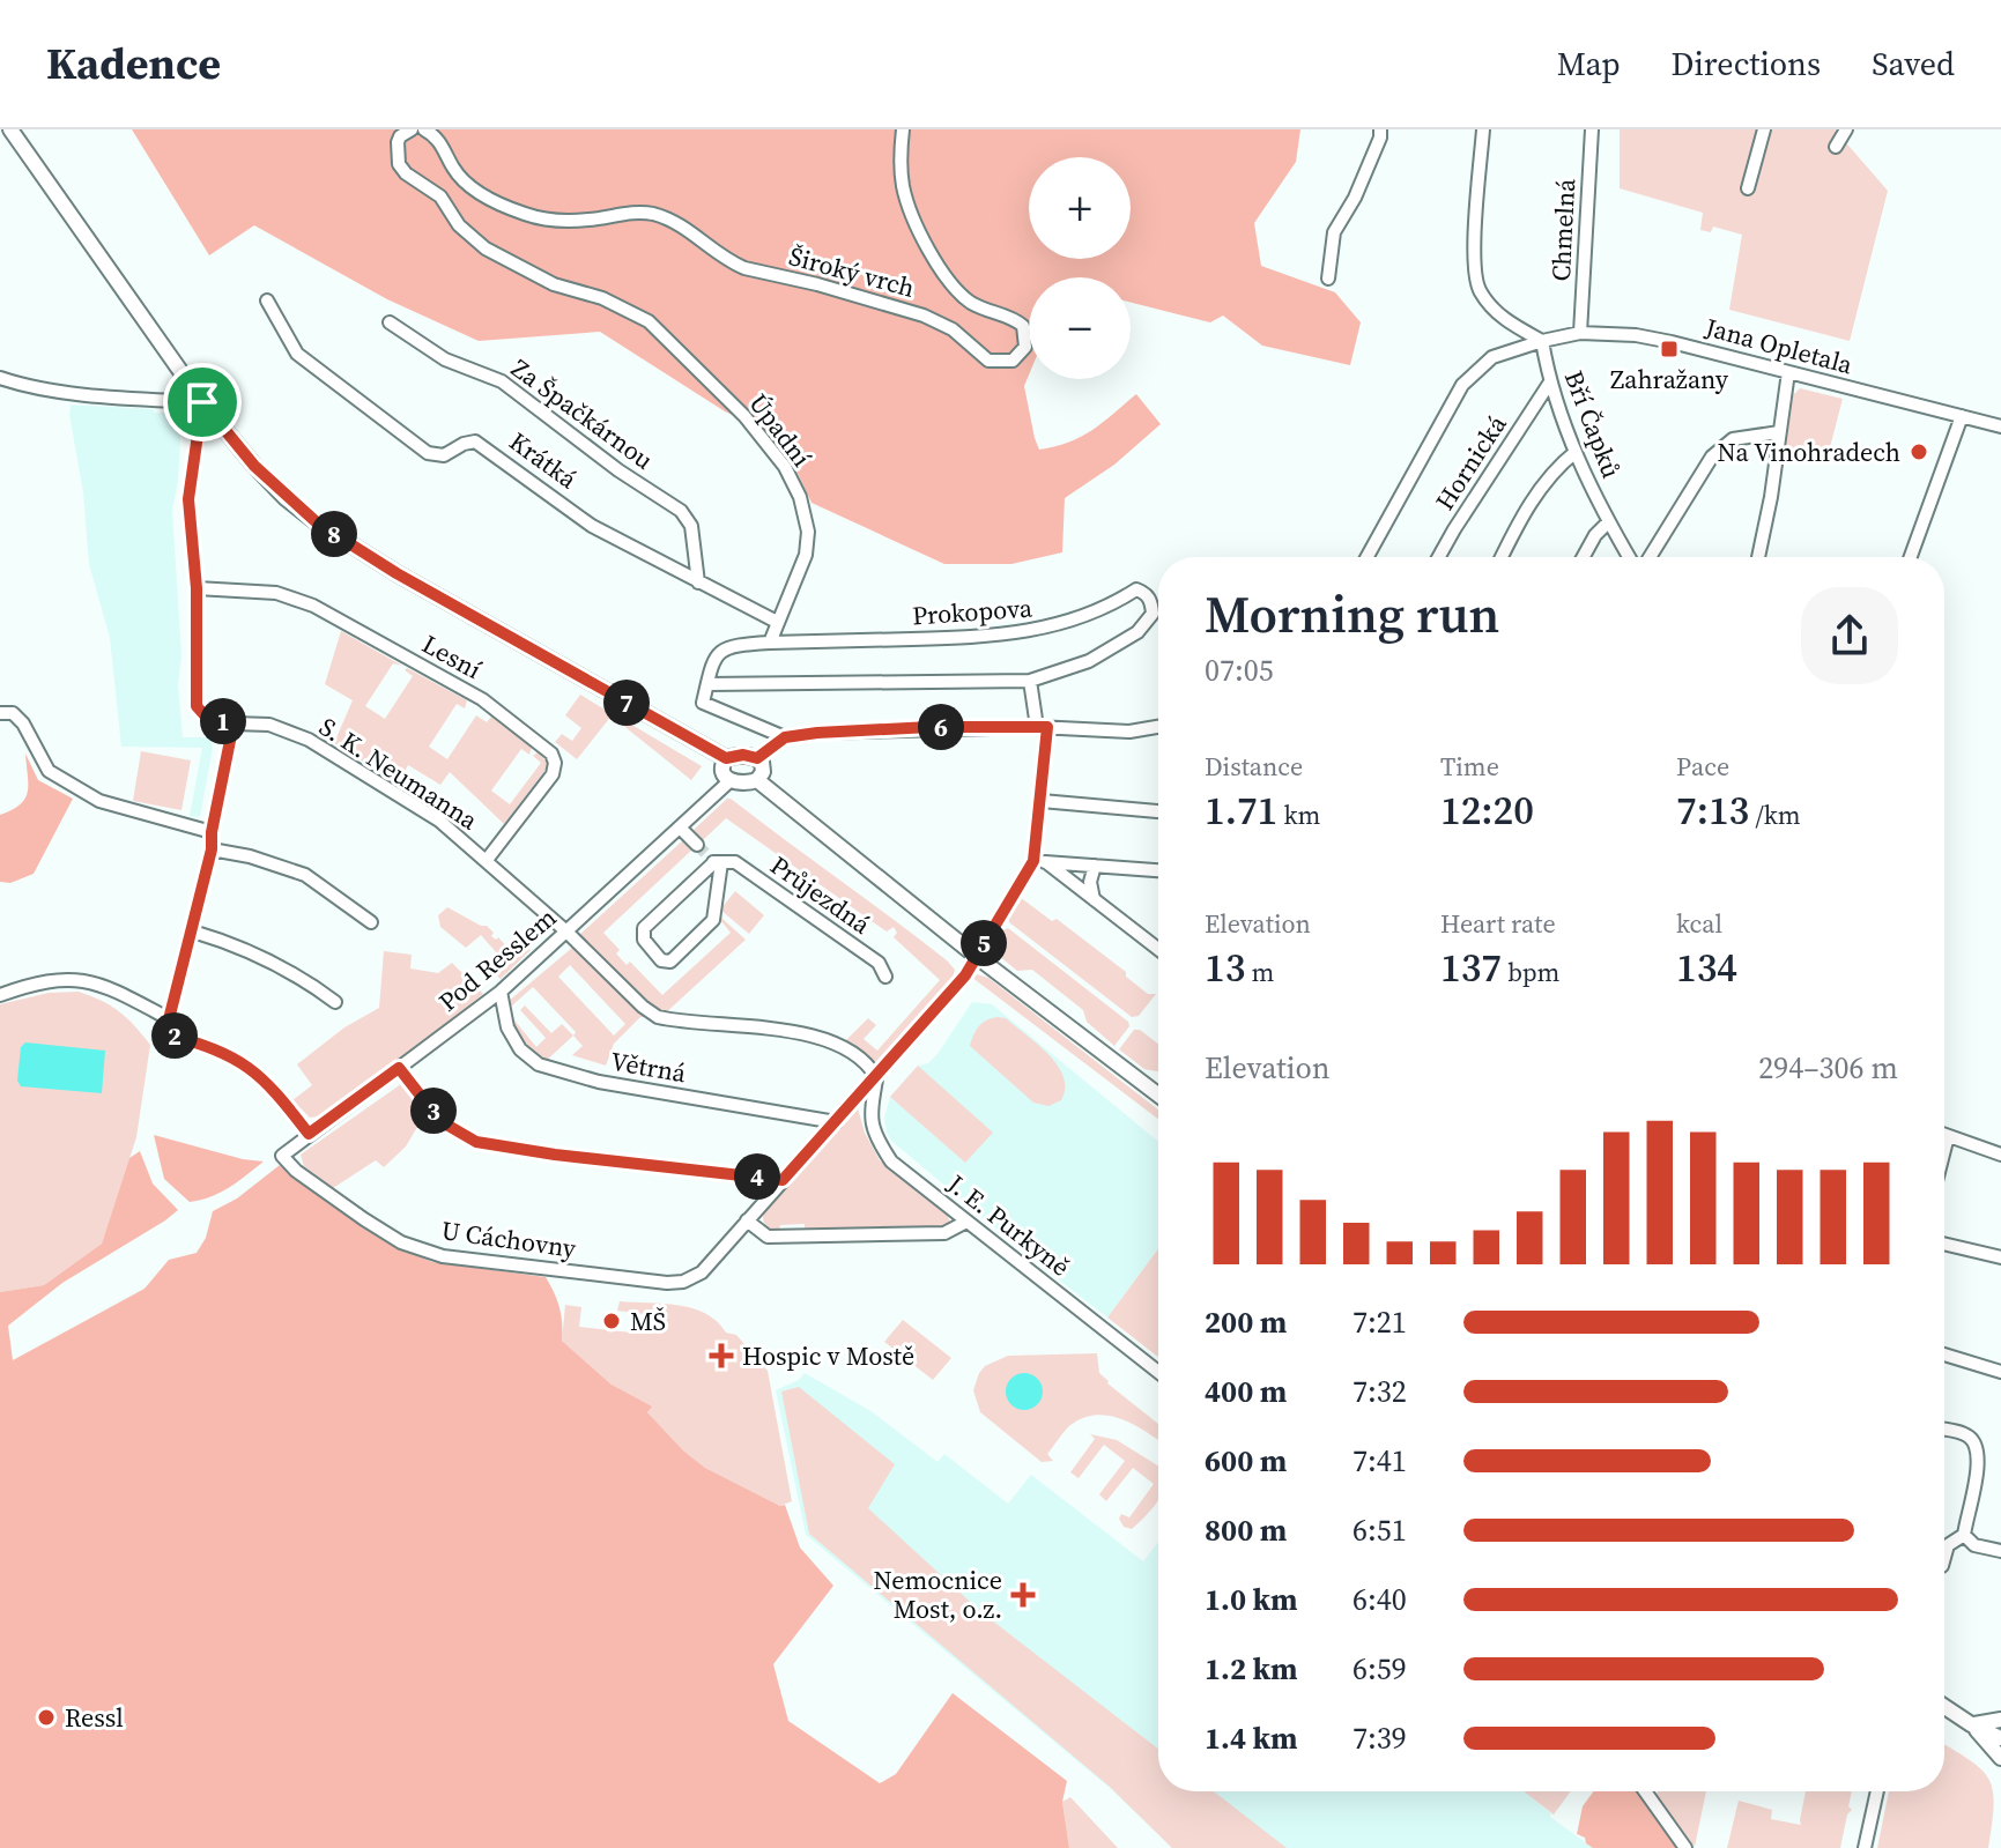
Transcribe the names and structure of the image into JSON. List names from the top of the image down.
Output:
{
  "streets": {
    "street": [
      "Chmelná",
      "Široký vrch",
      "Jana Opletala",
      "Za Špačkárnou",
      "Bří Čapků",
      "Úpadní",
      "Krátká",
      "Hornická",
      "Prokopova",
      "Lesní",
      "S. K. Neumanna",
      "Průjezdná",
      "Pod Resslem",
      "Větrná",
      "J. E. Purkyně",
      "U Cáchovny"
    ]
  },
  "crossings": [
    ["Chmelná", "Jana Opletala"],
    ["Jana Opletala", "Bří Čapků"],
    ["Za Špačkárnou", "Krátká"],
    ["Bří Čapků", "Hornická"],
    ["Úpadní", "Krátká"],
    ["Úpadní", "Prokopova"],
    ["Lesní", "S. K. Neumanna"],
    ["S. K. Neumanna", "Pod Resslem"],
    ["S. K. Neumanna", "J. E. Purkyně"],
    ["Pod Resslem", "Větrná"],
    ["Pod Resslem", "U Cáchovny"]
  ],
  "places": {
    "transit": ["Zahražany"],
    "other": ["Na Vinohradech", "MŠ", "Ressl"],
    "health": ["Hospic v Mostě", "Nemocnice Most, o.z."]
  },
  "page": {
    "header": "Kadence",
    "nav": ["Map", "Directions", "Saved"],
    "map_buttons": ["+", "−"],
    "pins": [
      "8",
      "7",
      "1",
      "6",
      "5",
      "2",
      "3",
      "4"
    ],
    "heading": ["Morning run", "07:05"],
    "stats": [
      ["Distance", "1.71 km"],
      ["Time", "12:20"],
      ["Pace", "7:13 /km"],
      ["Elevation", "13 m"],
      ["Heart rate", "137 bpm"],
      ["kcal", "134"]
    ],
    "chart": ["Elevation", "294–306 m"],
    "list": [
      {
        "name": "200 m",
        "note": "7:21"
      },
      {
        "name": "400 m",
        "note": "7:32"
      },
      {
        "name": "600 m",
        "note": "7:41"
      },
      {
        "name": "800 m",
        "note": "6:51"
      },
      {
        "name": "1.0 km",
        "note": "6:40"
      },
      {
        "name": "1.2 km",
        "note": "6:59"
      },
      {
        "name": "1.4 km",
        "note": "7:39"
      }
    ]
  }
}
